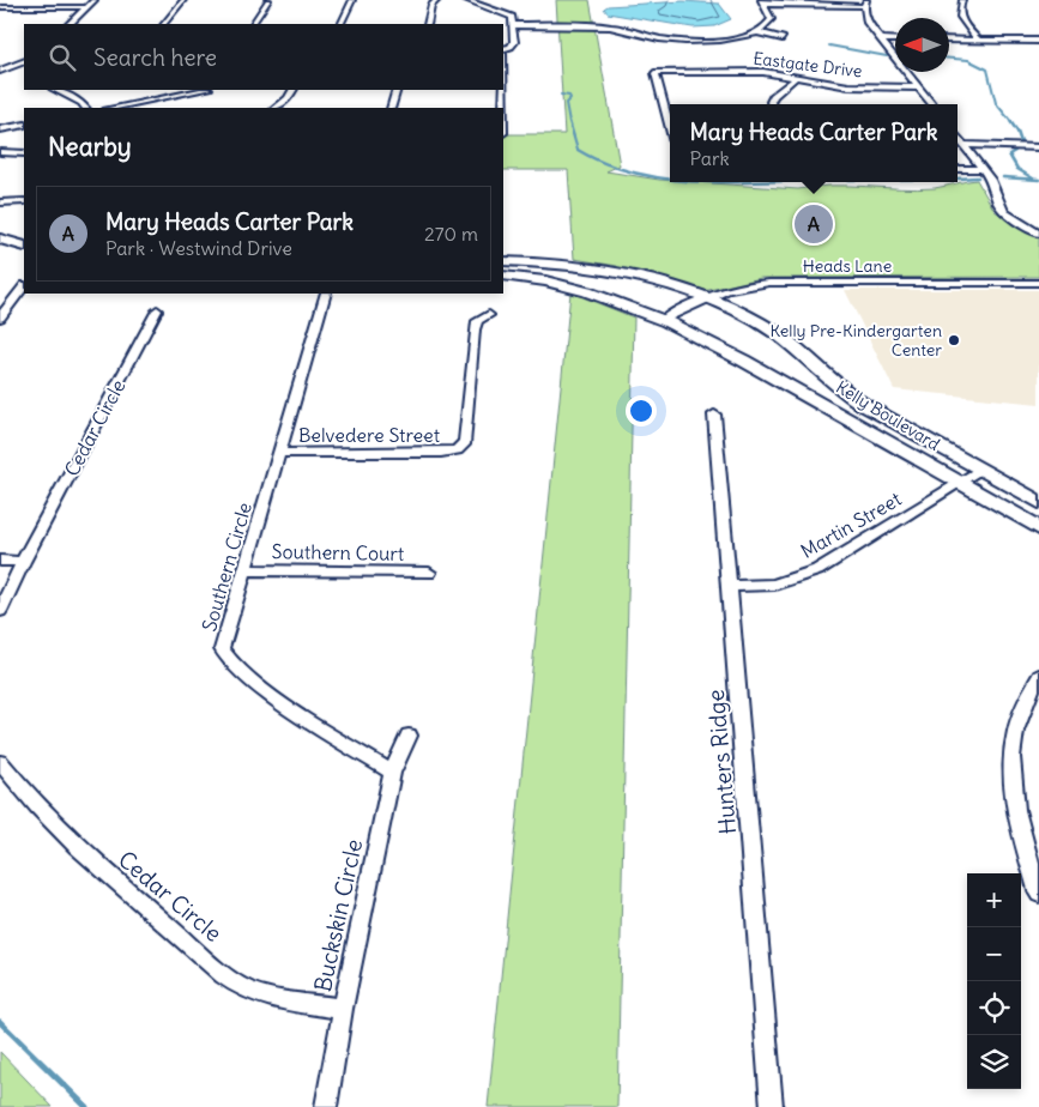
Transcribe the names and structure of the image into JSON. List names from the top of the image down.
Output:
{
  "streets": {
    "main road": ["Kelly Boulevard"],
    "street": [
      "Eastgate Drive",
      "Heads Lane",
      "Cedar Circle",
      "Belvedere Street",
      "Martin Street",
      "Southern Court",
      "Southern Circle",
      "Hunters Ridge",
      "Buckskin Circle"
    ]
  },
  "crossings": [
    ["Heads Lane", "Kelly Boulevard"],
    ["Kelly Boulevard", "Martin Street"],
    ["Cedar Circle", "Buckskin Circle"],
    ["Belvedere Street", "Southern Circle"],
    ["Martin Street", "Hunters Ridge"],
    ["Southern Court", "Southern Circle"],
    ["Southern Circle", "Buckskin Circle"]
  ],
  "places": ["Kelly Pre-Kindergarten Center"],
  "north": "left",
  "page": {
    "search": "Search here",
    "popup": ["Mary Heads Carter Park", "Park"],
    "heading": "Nearby",
    "list": [
      {
        "mark": "A",
        "name": "Mary Heads Carter Park",
        "note": "Park · Westwind Drive",
        "value": "270 m"
      }
    ],
    "pins": "A",
    "map_buttons": ["+", "−"]
  }
}
